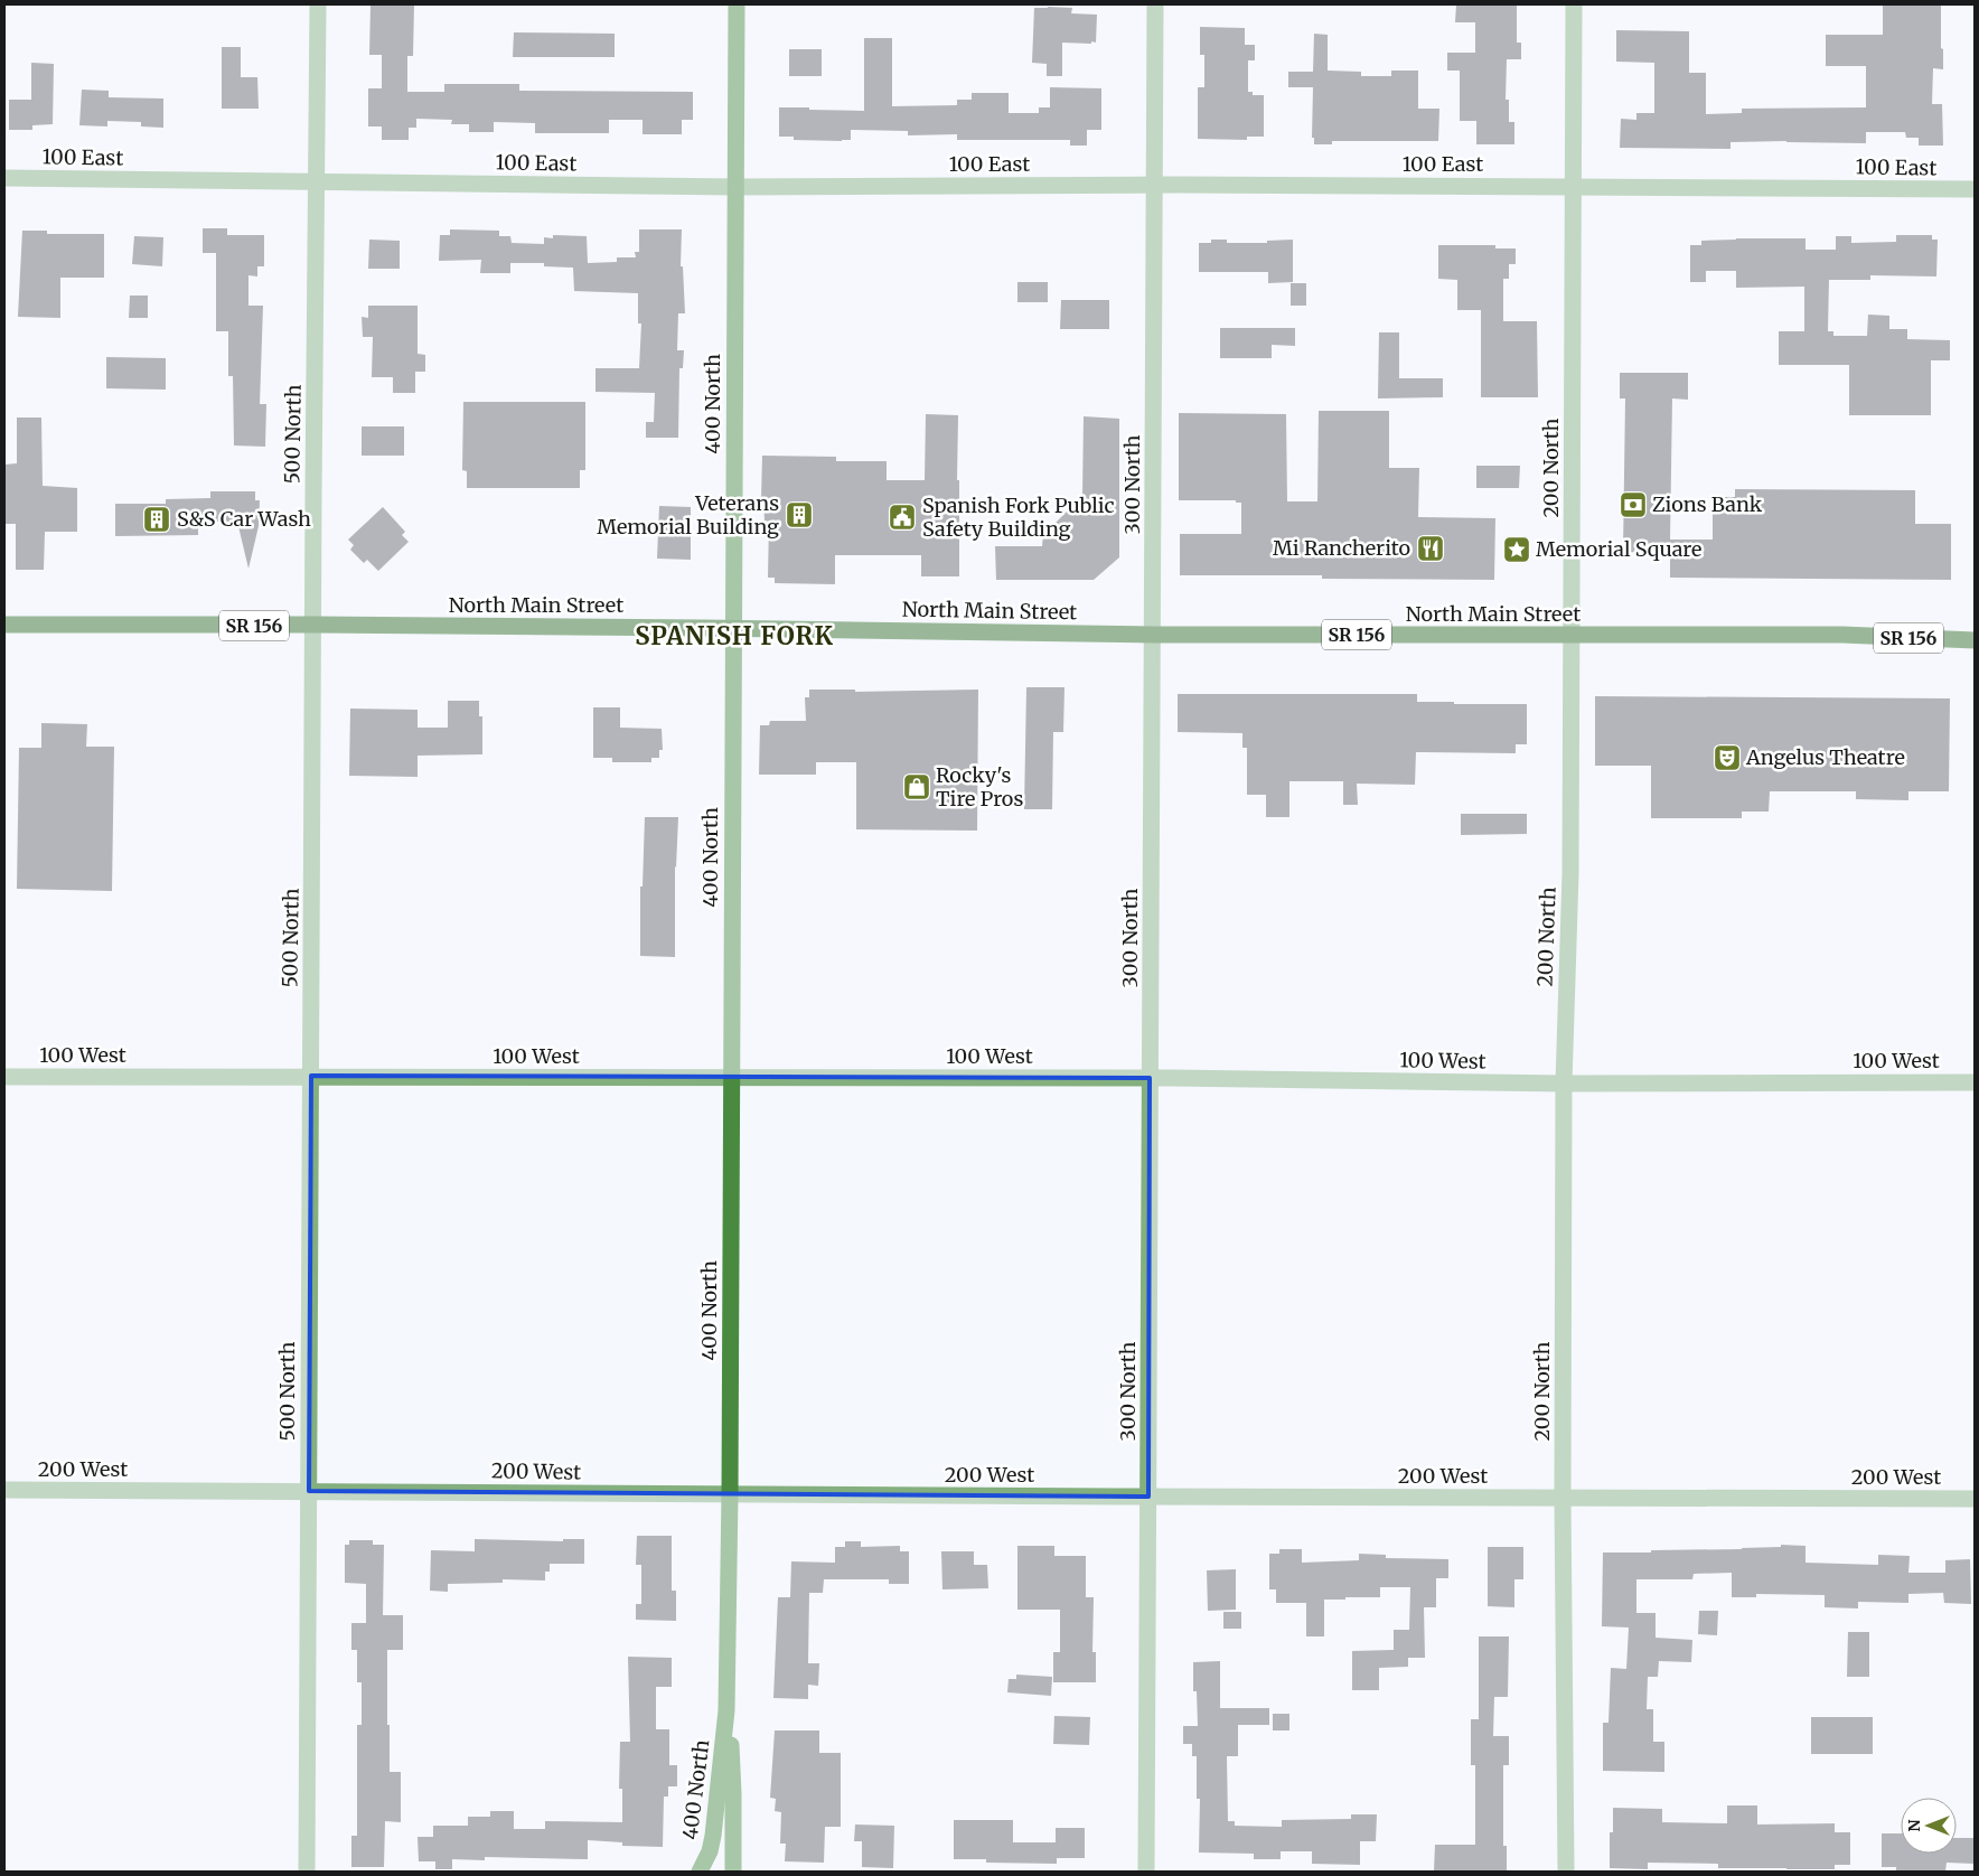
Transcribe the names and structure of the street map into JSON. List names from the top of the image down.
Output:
{
  "streets": {
    "main road": ["400 North", "North Main Street", "SR 156"],
    "street": [
      "100 East",
      "500 North",
      "200 North",
      "300 North",
      "100 West",
      "200 West"
    ]
  },
  "crossings": [
    ["100 East", "400 North"],
    ["100 East", "500 North"],
    ["100 East", "200 North"],
    ["100 East", "300 North"],
    ["400 North", "North Main Street"],
    ["400 North", "100 West"],
    ["400 North", "200 West"],
    ["500 North", "North Main Street"],
    ["500 North", "100 West"],
    ["500 North", "200 West"],
    ["200 North", "North Main Street"],
    ["200 North", "100 West"],
    ["200 North", "200 West"],
    ["300 North", "North Main Street"],
    ["300 North", "100 West"],
    ["300 North", "200 West"]
  ],
  "districts": ["SPANISH FORK"],
  "places": {
    "bank": ["Zions Bank"],
    "building": ["Veterans Memorial Building", "S&S Car Wash"],
    "public building": ["Spanish Fork Public Safety Building"],
    "restaurant": ["Mi Rancherito"],
    "place": ["Memorial Square"],
    "theatre": ["Angelus Theatre"],
    "shop": ["Rocky's Tire Pros"]
  },
  "north": "left"
}
